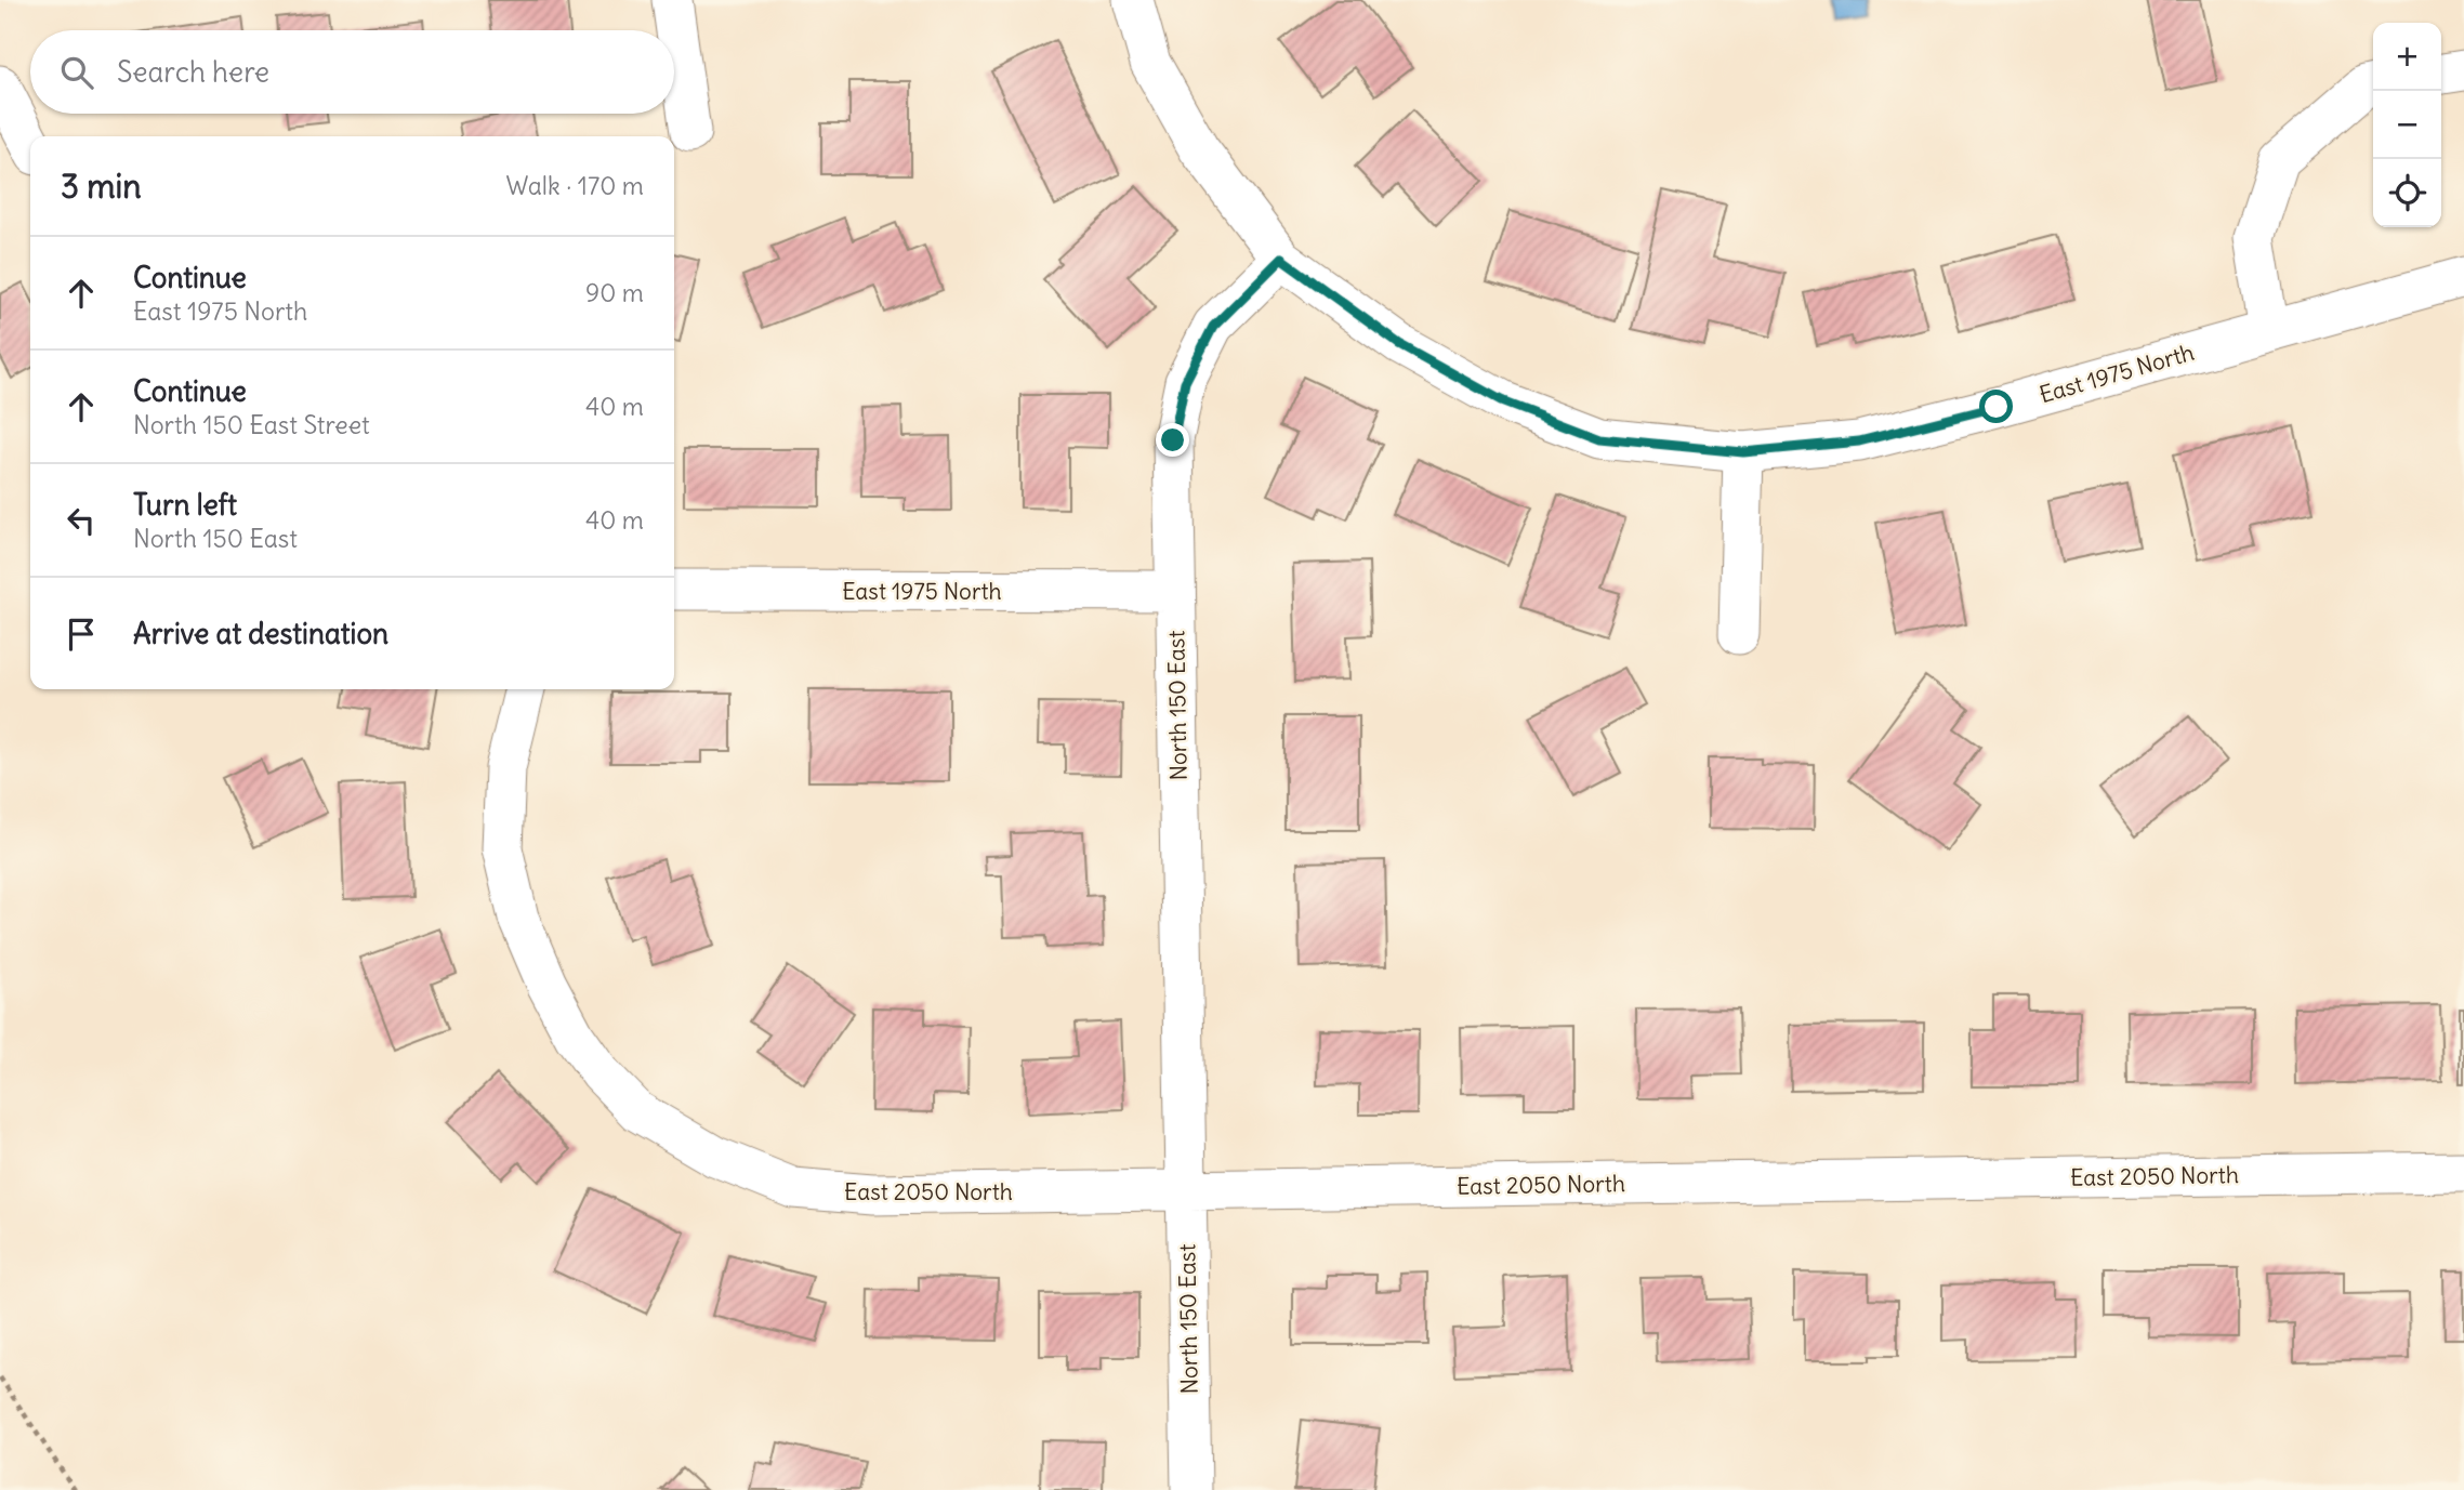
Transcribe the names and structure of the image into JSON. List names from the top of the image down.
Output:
{
  "streets": {
    "street": ["East 1975 North", "North 150 East", "East 2050 North"]
  },
  "crossings": [
    ["East 1975 North", "North 150 East"],
    ["North 150 East", "East 2050 North"]
  ],
  "page": {
    "map_buttons": ["+", "−"],
    "search": "Search here",
    "heading": ["3 min", "Walk · 170 m"],
    "list": [
      ["Continue", "East 1975 North", "90 m"],
      ["Continue", "North 150 East Street", "40 m"],
      ["Turn left", "North 150 East", "40 m"],
      "Arrive at destination"
    ]
  }
}
